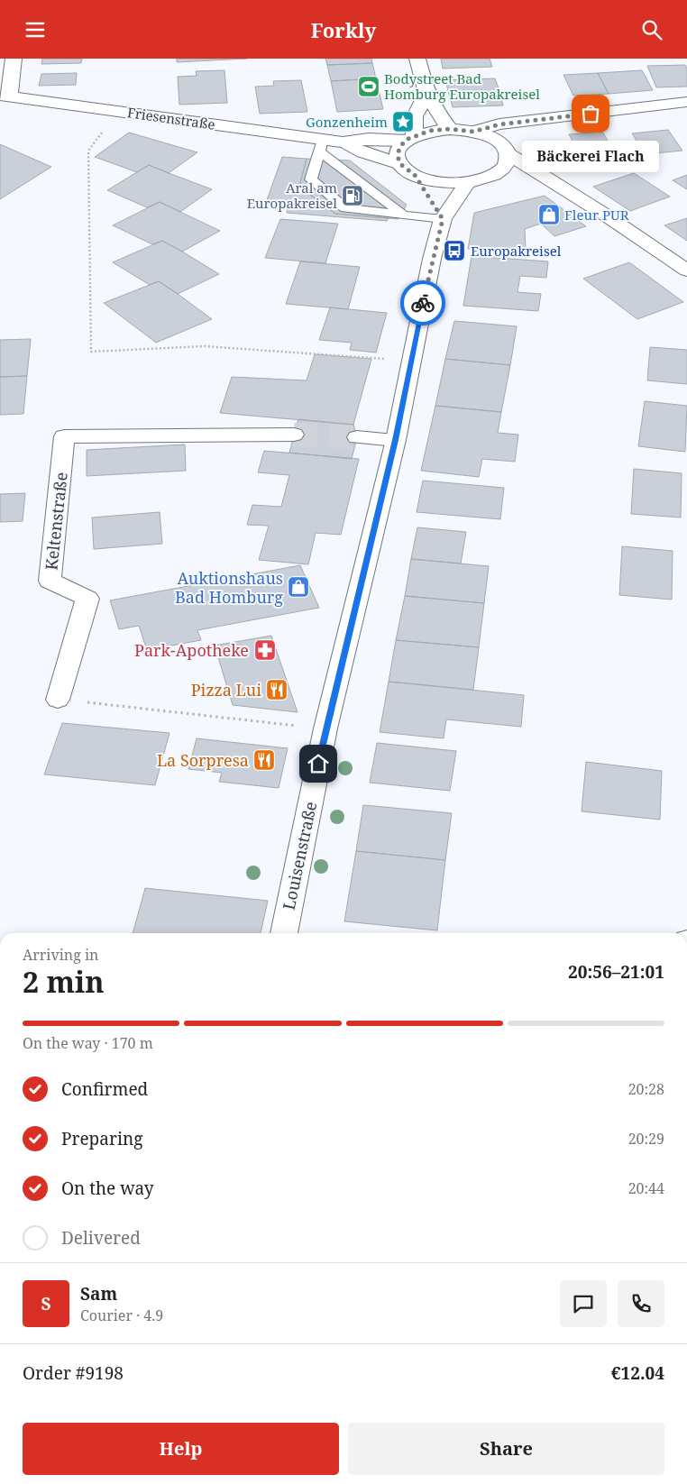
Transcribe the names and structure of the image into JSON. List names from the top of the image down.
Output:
{
  "streets": {
    "street": ["Friesenstraße", "Keltenstraße", "Louisenstraße"]
  },
  "places": {
    "sports": ["Bodystreet Bad Homburg Europakreisel"],
    "other": ["Bäckerei Flach"],
    "place": ["Gonzenheim"],
    "fuel station": ["Aral am Europakreisel"],
    "shop": ["Fleur PUR", "Auktionshaus Bad Homburg"],
    "bus stop": ["Europakreisel"],
    "pharmacy": ["Park-Apotheke"],
    "restaurant": ["Pizza Lui", "La Sorpresa"]
  },
  "page": {
    "header": "Forkly",
    "bubble": "Bäckerei Flach",
    "heading": ["2 min", "Arriving in", "20:56–21:01"],
    "panel": [
      "Sam",
      "Courier · 4.9",
      "Order #9198",
      "€12.04"
    ],
    "bar": "On the way · 170 m",
    "list": [
      ["Confirmed", "20:28"],
      ["Preparing", "20:29"],
      ["On the way", "20:44"],
      "Delivered"
    ],
    "round": "S",
    "buttons": ["Help", "Share"]
  }
}
